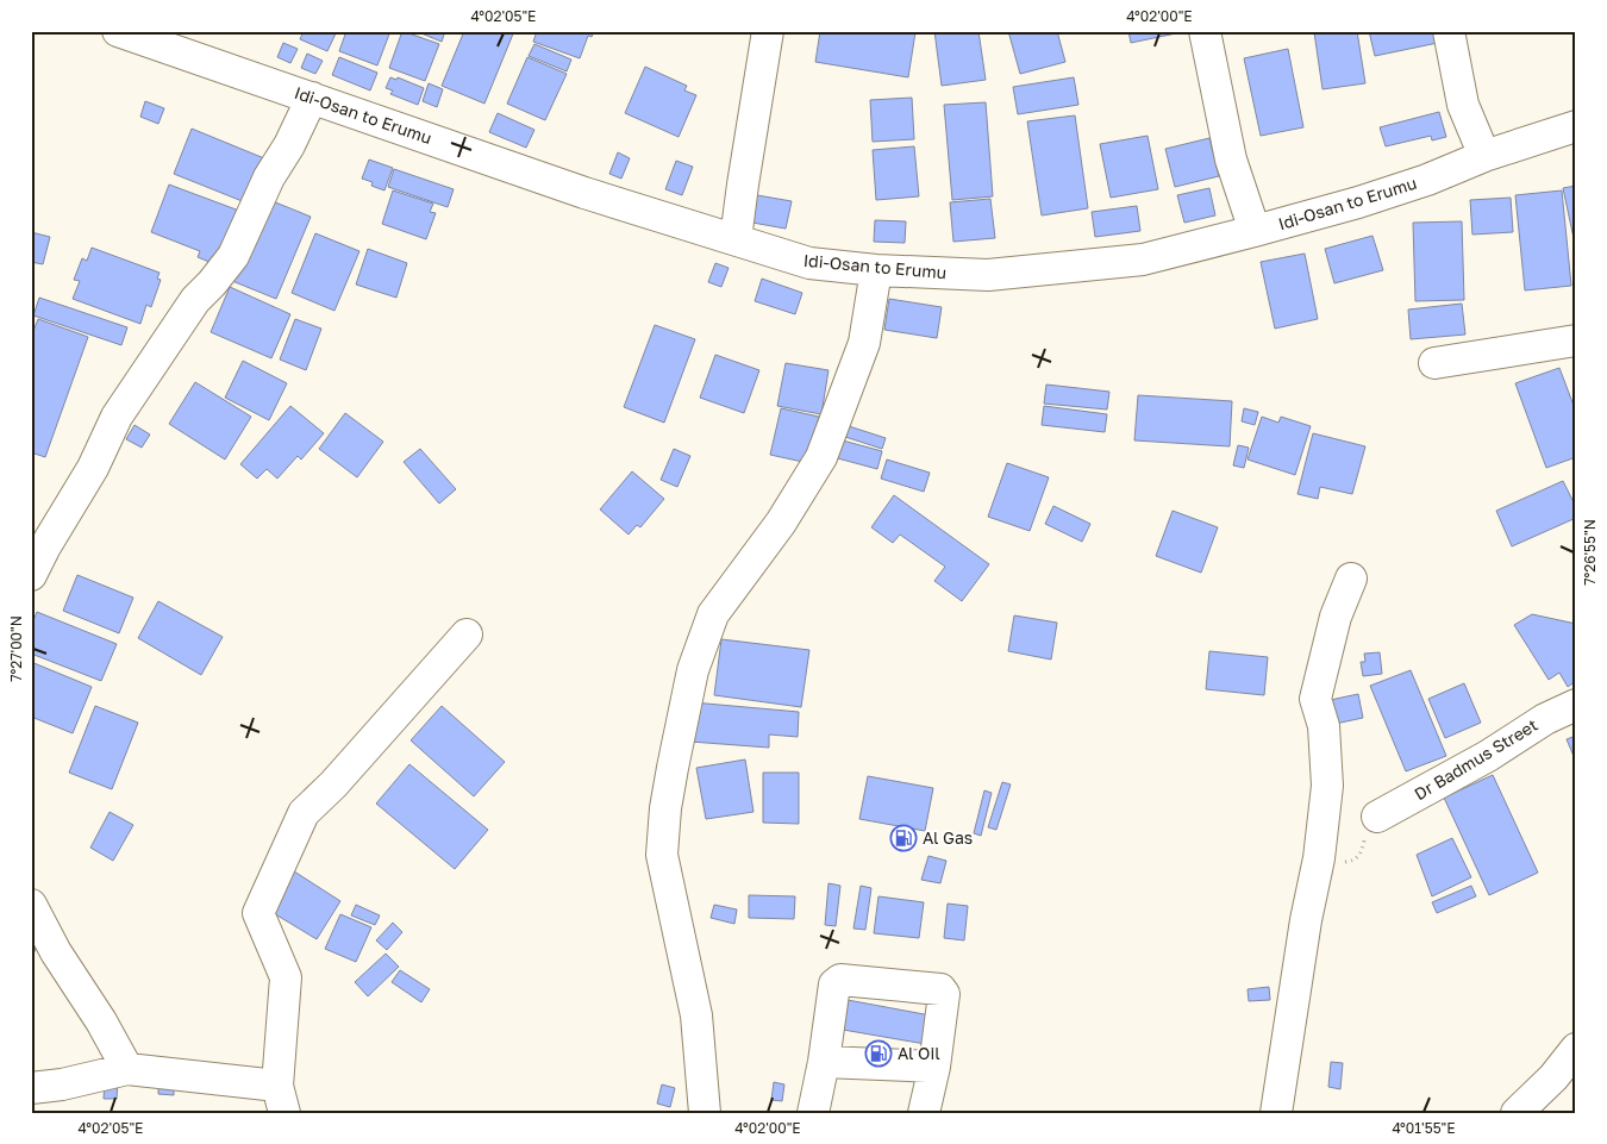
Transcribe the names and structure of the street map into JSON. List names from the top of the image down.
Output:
{
  "streets": {
    "street": ["Idi-Osan to Erumu", "Dr Badmus Street"]
  },
  "places": {
    "fuel station": ["Al Gas", "Al Oil"]
  },
  "coordinates": [
    "4°02'05\"E",
    "4°02'00\"E",
    "7°26'55\"N",
    "7°27'00\"N",
    "4°01'55\"E"
  ]
}
